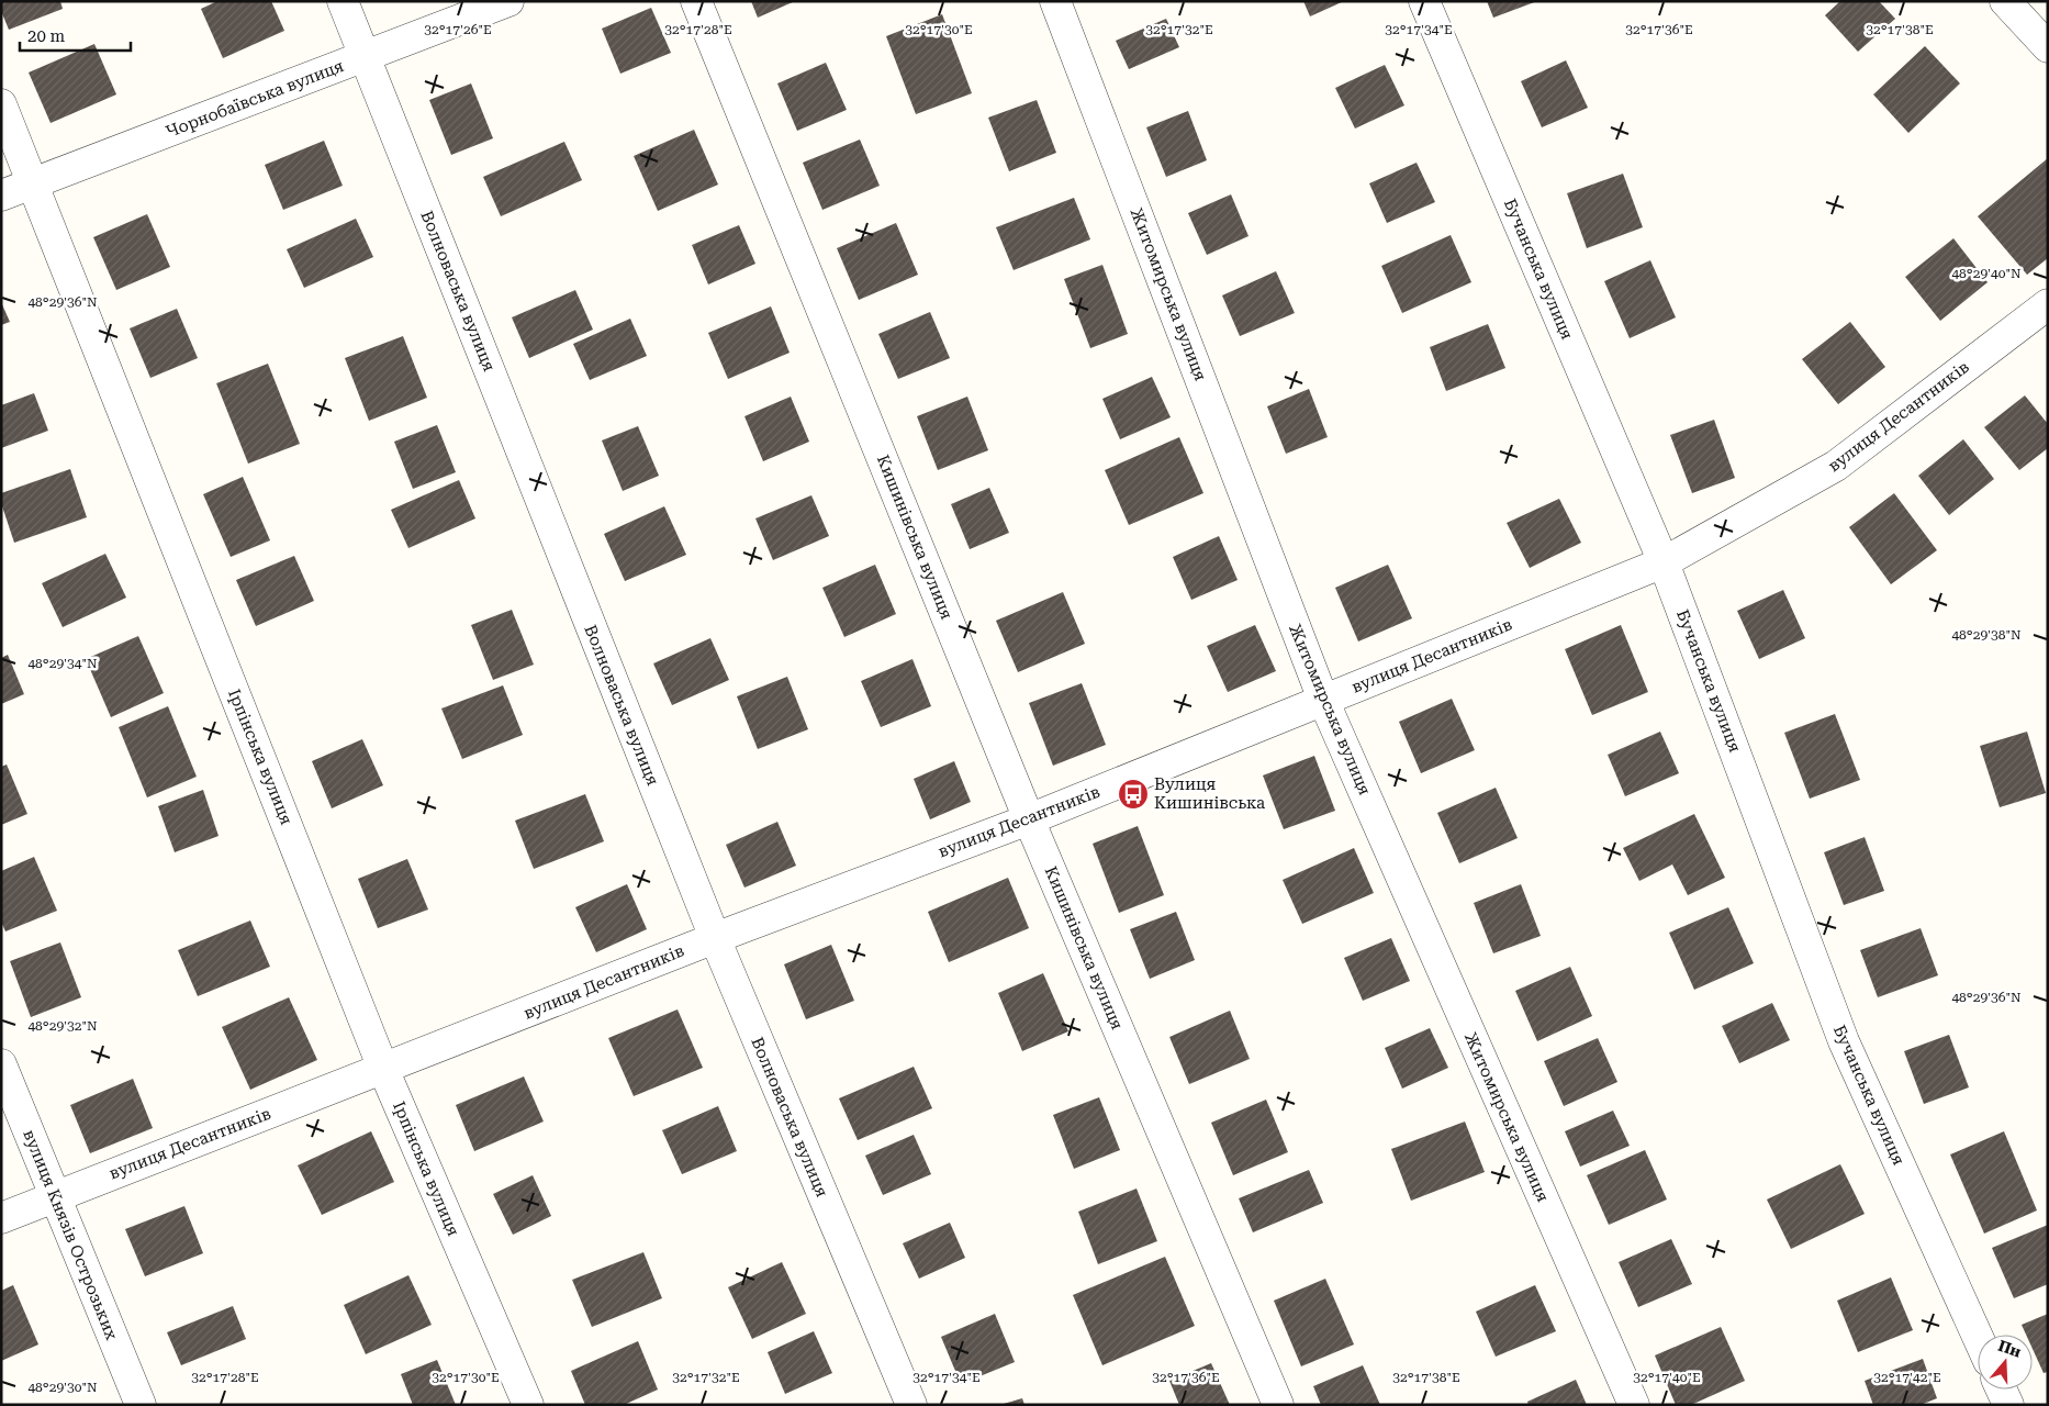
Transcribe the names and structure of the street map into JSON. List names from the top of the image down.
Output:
{
  "streets": {
    "street": [
      "Чорнобаївська вулиця",
      "Бучанська вулиця",
      "Волноваська вулиця",
      "Житомирська вулиця",
      "вулиця Десантників",
      "Кишинівська вулиця",
      "Ірпінська вулиця",
      "вулиця Князів Острозьких"
    ]
  },
  "crossings": [
    ["Чорнобаївська вулиця", "Волноваська вулиця"],
    ["Чорнобаївська вулиця", "Ірпінська вулиця"],
    ["Бучанська вулиця", "вулиця Десантників"],
    ["Волноваська вулиця", "вулиця Десантників"],
    ["Житомирська вулиця", "вулиця Десантників"],
    ["вулиця Десантників", "Кишинівська вулиця"],
    ["вулиця Десантників", "Ірпінська вулиця"],
    ["вулиця Десантників", "вулиця Князів Острозьких"]
  ],
  "places": {
    "bus stop": ["Вулиця Кишинівська"]
  },
  "scale_bar": "20 m",
  "north": "top",
  "coordinates": [
    "32°17'26\"E",
    "32°17'28\"E",
    "32°17'30\"E",
    "32°17'32\"E",
    "32°17'34\"E",
    "32°17'36\"E",
    "32°17'38\"E",
    "48°29'40\"N",
    "48°29'36\"N",
    "48°29'38\"N",
    "48°29'34\"N",
    "48°29'32\"N",
    "32°17'40\"E",
    "32°17'42\"E",
    "48°29'30\"N"
  ]
}
